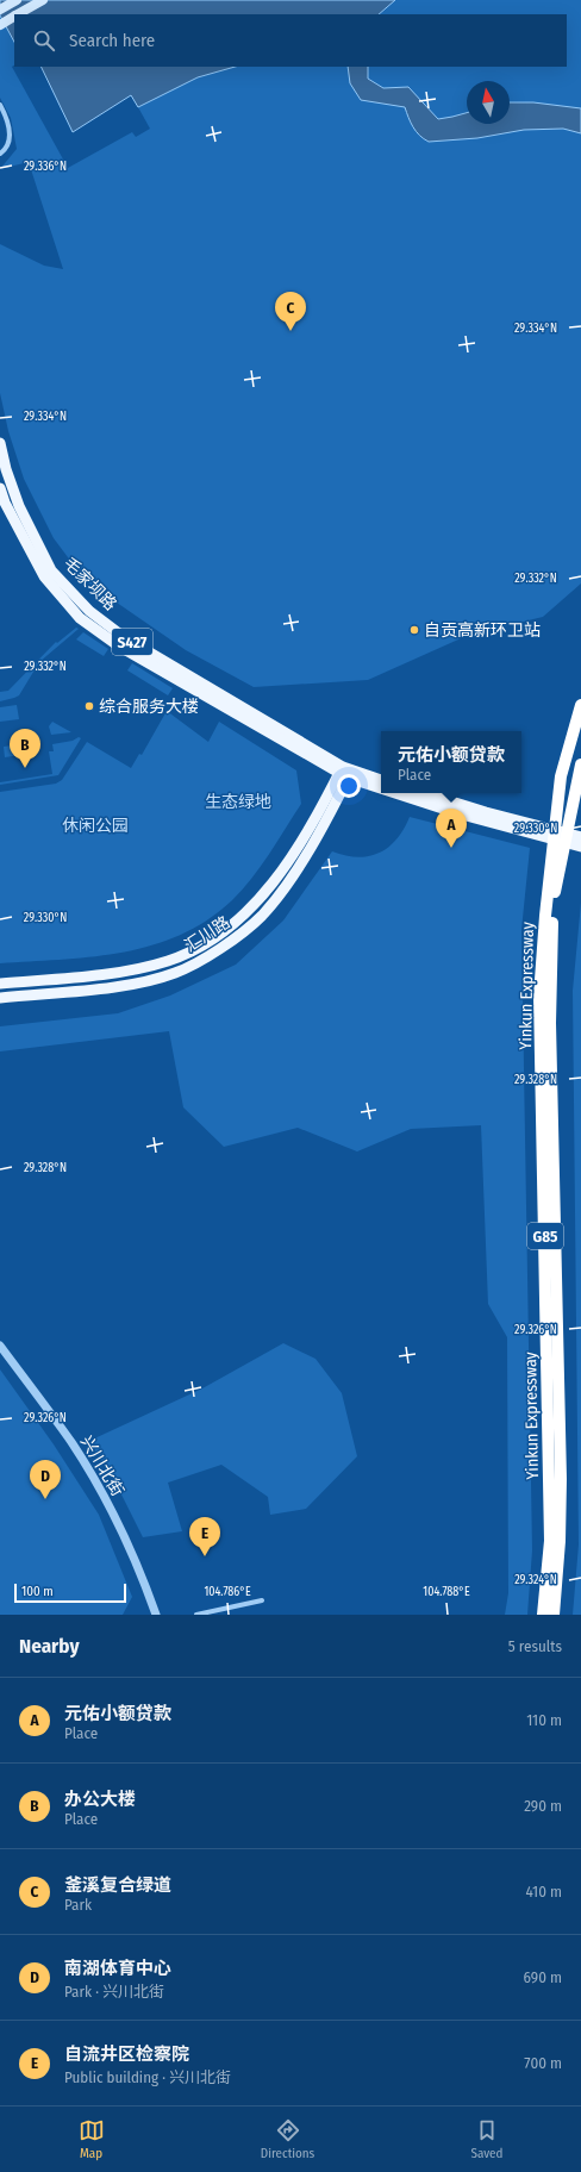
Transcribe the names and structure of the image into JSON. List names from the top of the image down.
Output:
{
  "streets": {
    "highway": ["Yinkun Expressway", "G85"],
    "main road": ["毛家坝路", "S427", "汇川路"],
    "street": ["兴川北街"]
  },
  "crossings": [
    ["毛家坝路", "S427"],
    ["毛家坝路", "汇川路"],
    ["S427", "汇川路"]
  ],
  "parks": ["生态绿地", "休闲公园"],
  "places": ["自贡高新环卫站", "综合服务大楼"],
  "scale_bar": "100 m",
  "north": "top",
  "page": {
    "search": "Search here",
    "pins": [
      "C",
      "B",
      "A",
      "D",
      "E"
    ],
    "popup": ["元佑小额贷款", "Place"],
    "scale": "100 m",
    "heading": ["Nearby", "5 results"],
    "list": [
      {
        "mark": "A",
        "name": "元佑小额贷款",
        "note": "Place",
        "value": "110 m"
      },
      {
        "mark": "B",
        "name": "办公大楼",
        "note": "Place",
        "value": "290 m"
      },
      {
        "mark": "C",
        "name": "釜溪复合绿道",
        "note": "Park",
        "value": "410 m"
      },
      {
        "mark": "D",
        "name": "南湖体育中心",
        "note": "Park · 兴川北街",
        "value": "690 m"
      },
      {
        "mark": "E",
        "name": "自流井区检察院",
        "note": "Public building · 兴川北街",
        "value": "700 m"
      }
    ],
    "nav": ["Map", "Directions", "Saved"]
  },
  "coordinates": [
    "29.336°N",
    "29.334°N",
    "29.332°N",
    "29.330°N",
    "29.328°N",
    "29.326°N",
    "29.324°N",
    "104.786°E",
    "104.788°E"
  ]
}
